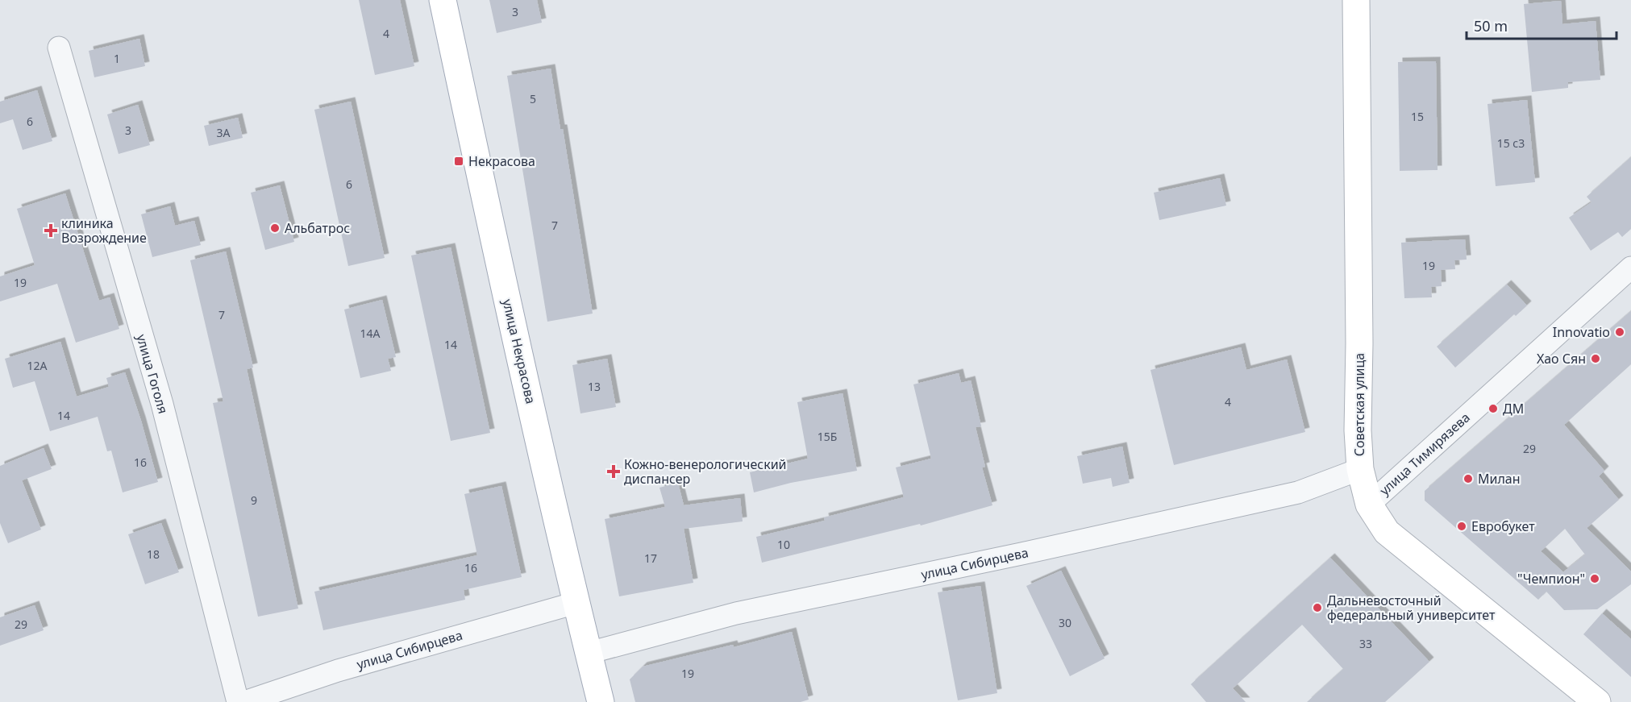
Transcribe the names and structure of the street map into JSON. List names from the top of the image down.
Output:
{
  "streets": {
    "main road": ["улица Некрасова", "Советская улица"],
    "street": ["улица Гоголя", "улица Тимирязева", "улица Сибирцева"]
  },
  "crossings": [
    ["улица Некрасова", "улица Сибирцева"],
    ["Советская улица", "улица Тимирязева"],
    ["Советская улица", "улица Сибирцева"]
  ],
  "places": {
    "transit": ["Некрасова"],
    "other": [
      "Альбатрос",
      "Innovatio",
      "Хао Сян",
      "ДМ",
      "Милан",
      "Евробукет",
      "\"Чемпион\"",
      "Дальневосточный федеральный университет"
    ],
    "health": ["клиника Возрождение", "Кожно-венерологический диспансер"]
  },
  "house_numbers": [
    "3",
    "4",
    "1",
    "5",
    "15",
    "6",
    "3",
    "3А",
    "15 с3",
    "6",
    "7",
    "19",
    "19",
    "7",
    "14А",
    "14",
    "12А",
    "13",
    "4",
    "14",
    "15Б",
    "29",
    "16",
    "9",
    "10",
    "18",
    "17",
    "16",
    "30",
    "29",
    "33",
    "19"
  ],
  "scale_bar": "50 m"
}
